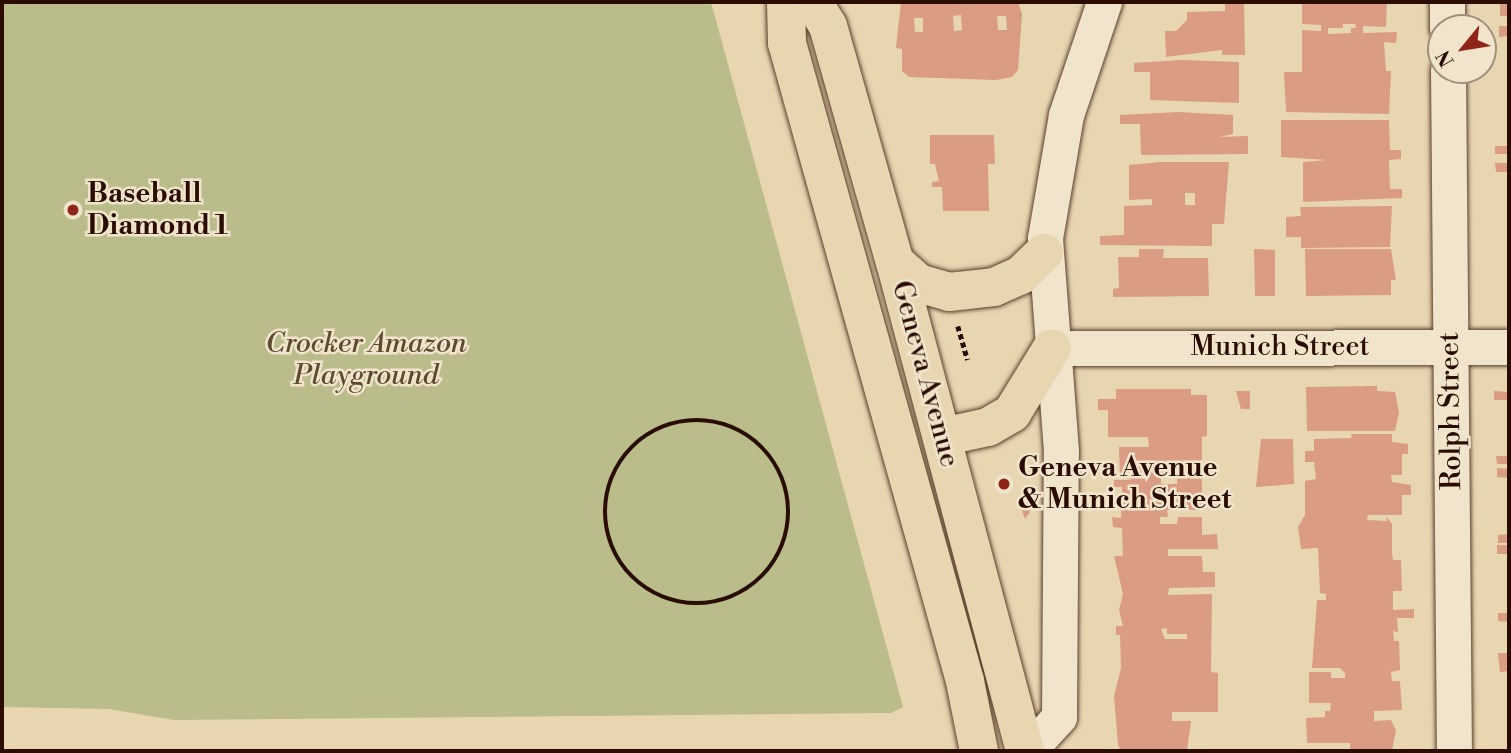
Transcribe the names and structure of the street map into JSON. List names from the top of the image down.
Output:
{
  "streets": {
    "main road": ["Geneva Avenue"],
    "street": ["Munich Street", "Rolph Street"]
  },
  "crossings": [
    ["Munich Street", "Rolph Street"]
  ],
  "parks": ["Crocker Amazon Playground"],
  "places": ["Baseball Diamond 1", "Geneva Avenue & Munich Street"],
  "north": "bottom left"
}
